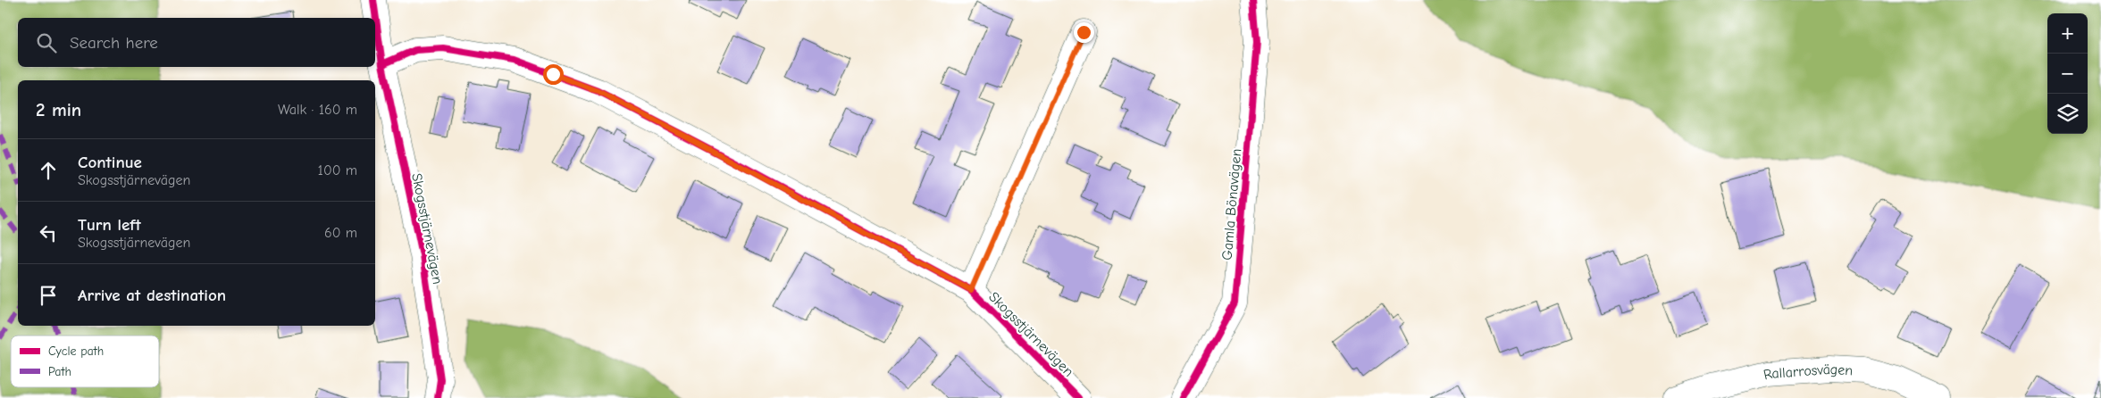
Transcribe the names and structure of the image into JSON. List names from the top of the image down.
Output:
{
  "streets": {
    "street": ["Gamla Bönavägen", "Skogsstjärnevägen", "Rallarrosvägen"]
  },
  "legend": ["Cycle path", "Path"],
  "page": {
    "map_buttons": ["+", "−"],
    "search": "Search here",
    "heading": ["2 min", "Walk · 160 m"],
    "list": [
      ["Continue", "Skogsstjärnevägen", "100 m"],
      ["Turn left", "Skogsstjärnevägen", "60 m"],
      "Arrive at destination"
    ]
  }
}
